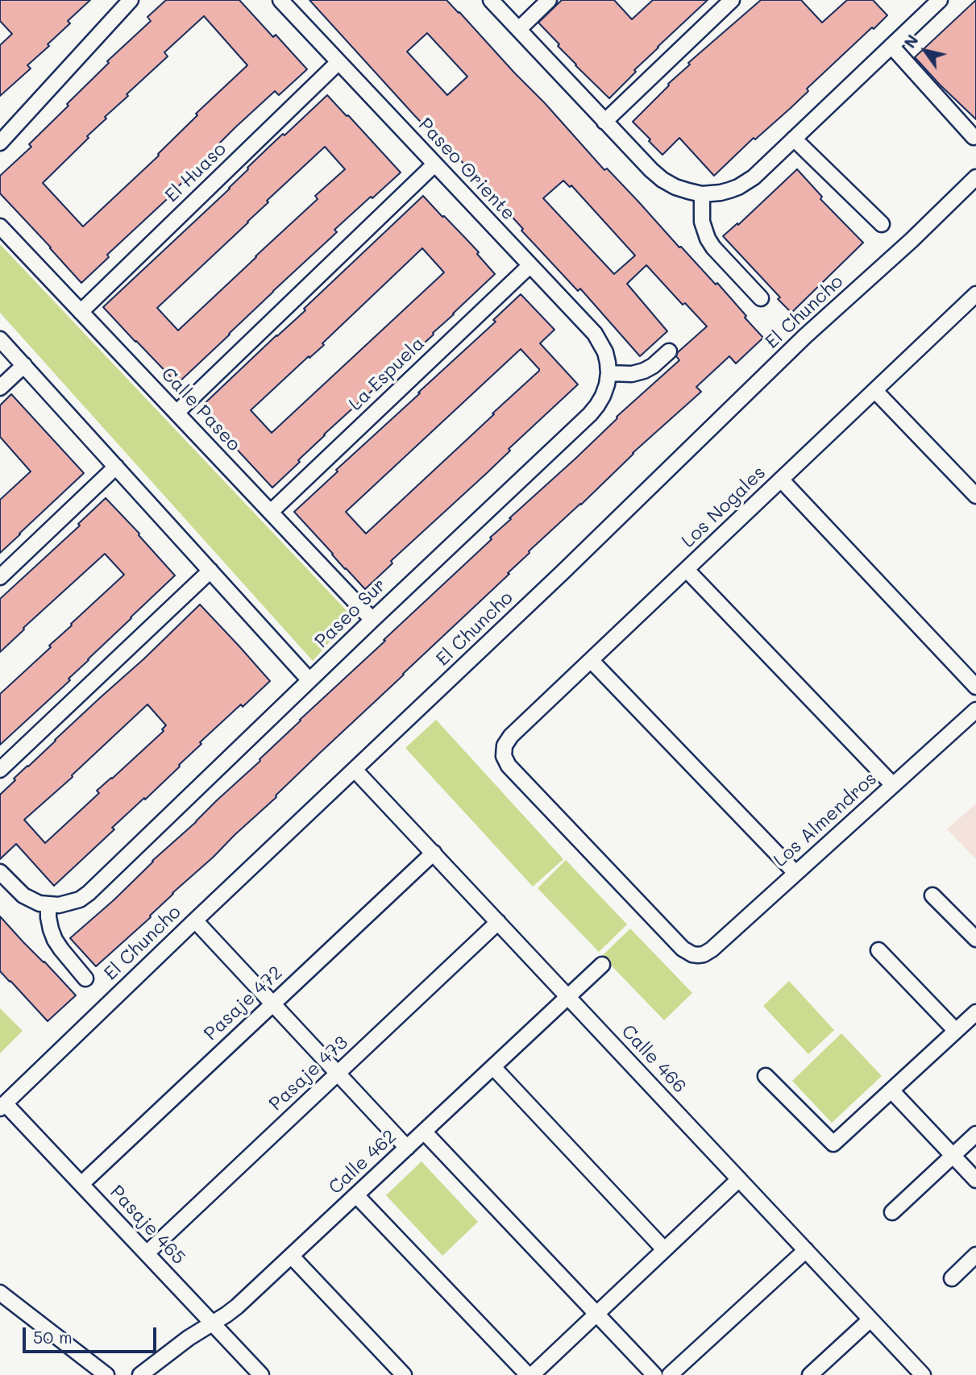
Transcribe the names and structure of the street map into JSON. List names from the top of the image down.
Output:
{
  "streets": {
    "street": [
      "Paseo Oriente",
      "El Huaso",
      "El Chuncho",
      "La Espuela",
      "Calle Paseo",
      "Los Nogales",
      "Paseo Sur",
      "Los Almendros",
      "Pasaje 472",
      "Calle 466",
      "Pasaje 473",
      "Calle 462",
      "Pasaje 465"
    ]
  },
  "crossings": [
    ["Paseo Oriente", "El Huaso"],
    ["Paseo Oriente", "La Espuela"],
    ["Paseo Oriente", "Paseo Sur"],
    ["El Huaso", "Calle Paseo"],
    ["El Chuncho", "Calle 466"],
    ["El Chuncho", "Pasaje 465"],
    ["La Espuela", "Calle Paseo"],
    ["Calle Paseo", "Paseo Sur"],
    ["Los Nogales", "Los Almendros"],
    ["Pasaje 472", "Calle 466"],
    ["Pasaje 472", "Pasaje 465"],
    ["Calle 466", "Pasaje 473"],
    ["Calle 466", "Calle 462"],
    ["Pasaje 473", "Pasaje 465"],
    ["Calle 462", "Pasaje 465"]
  ],
  "scale_bar": "50 m",
  "north": "top left"
}
